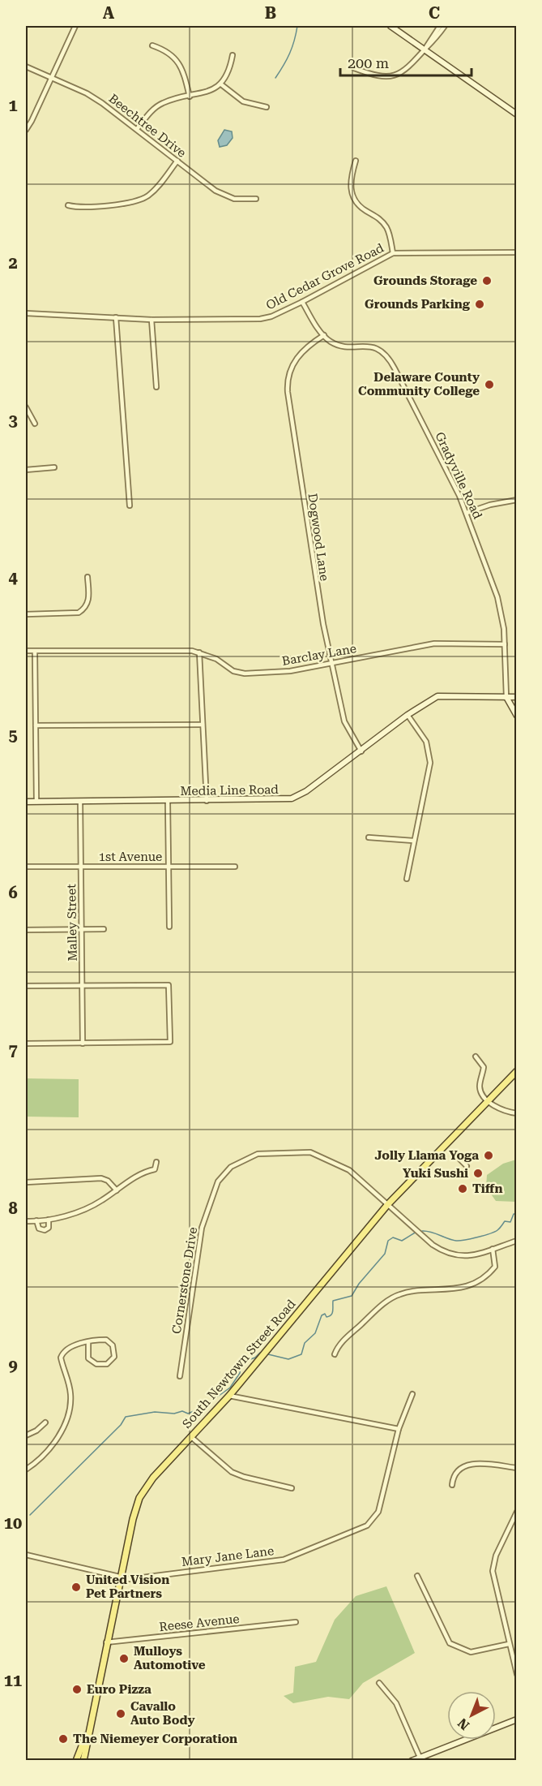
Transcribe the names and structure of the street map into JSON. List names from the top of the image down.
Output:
{
  "streets": {
    "main road": ["Gradyville Road", "Media Line Road", "South Newtown Street Road"],
    "street": [
      "Beechtree Drive",
      "Old Cedar Grove Road",
      "Dogwood Lane",
      "Barclay Lane",
      "1st Avenue",
      "Malley Street",
      "Cornerstone Drive",
      "Mary Jane Lane",
      "Reese Avenue"
    ]
  },
  "crossings": [
    ["Gradyville Road", "Dogwood Lane"],
    ["Gradyville Road", "Barclay Lane"],
    ["Gradyville Road", "Media Line Road"],
    ["Dogwood Lane", "Barclay Lane"],
    ["Dogwood Lane", "Media Line Road"],
    ["Media Line Road", "Malley Street"],
    ["1st Avenue", "Malley Street"],
    ["Cornerstone Drive", "South Newtown Street Road"],
    ["South Newtown Street Road", "Mary Jane Lane"],
    ["South Newtown Street Road", "Reese Avenue"]
  ],
  "places": [
    "Grounds Storage",
    "Grounds Parking",
    "Delaware County Community College",
    "Jolly Llama Yoga",
    "Yuki Sushi",
    "Tiffn",
    "United Vision Pet Partners",
    "Mulloys Automotive",
    "Euro Pizza",
    "Cavallo Auto Body",
    "The Niemeyer Corporation"
  ],
  "scale_bar": "200 m",
  "north": "bottom left",
  "grid": {
    "columns": ["A", "B", "C"],
    "rows": [
      "1",
      "2",
      "3",
      "4",
      "5",
      "6",
      "7",
      "8",
      "9",
      "10",
      "11"
    ]
  }
}
